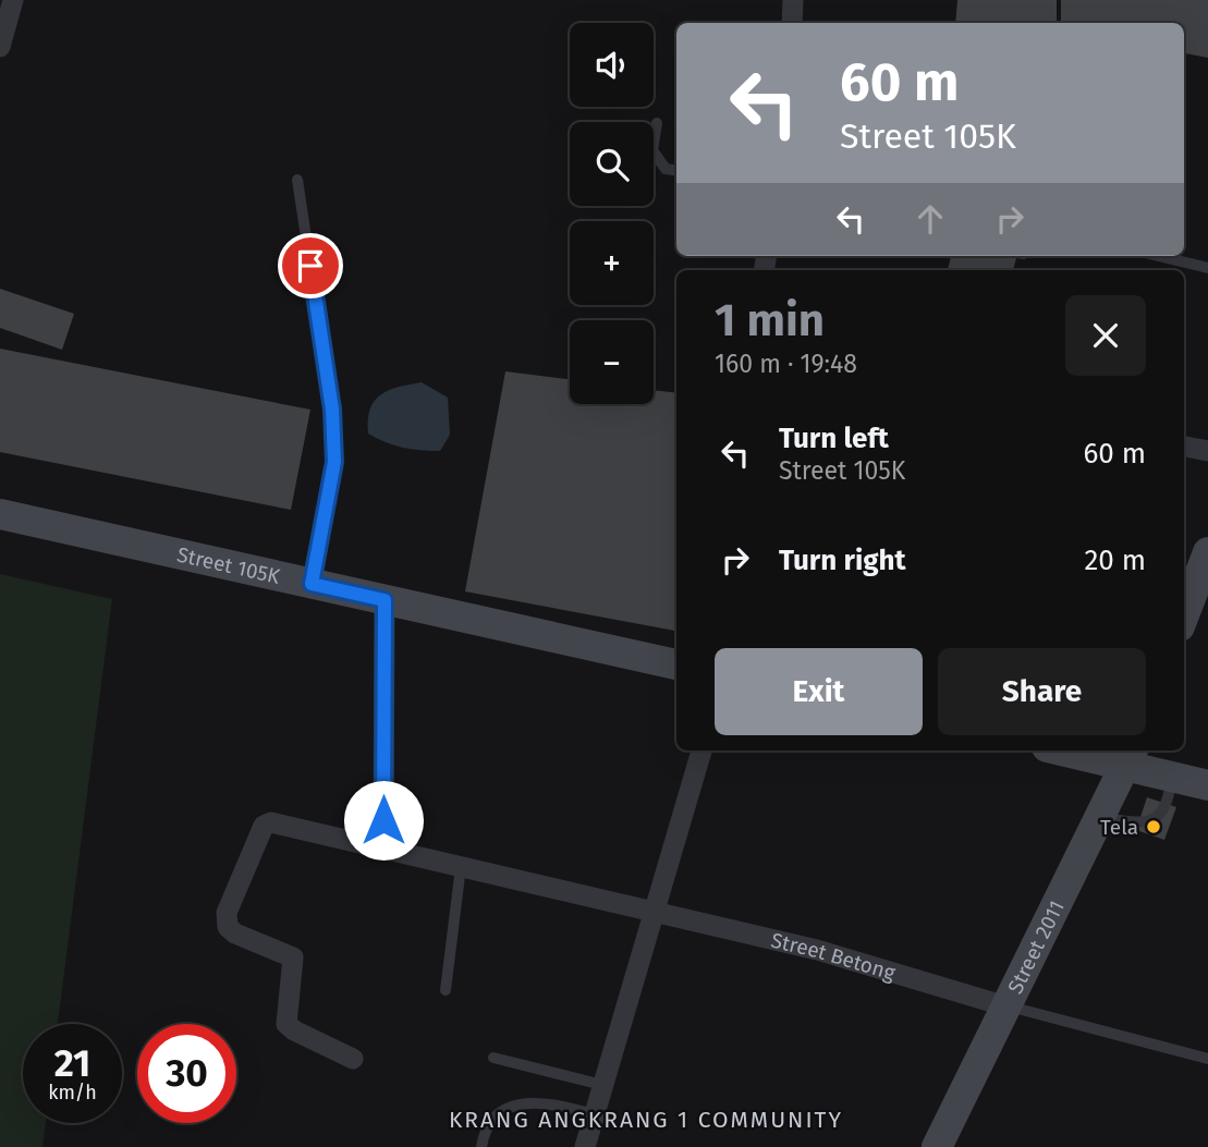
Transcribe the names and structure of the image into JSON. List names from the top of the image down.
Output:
{
  "streets": {
    "main road": ["Street 105K", "Street 2011"],
    "street": ["Street Betong"]
  },
  "crossings": [
    ["Street 2011", "Street Betong"]
  ],
  "districts": ["KRANG ANGKRANG 1 COMMUNITY"],
  "places": ["Tela"],
  "page": {
    "map_buttons": ["+", "−"],
    "turn": ["60 m", "Street 105K"],
    "heading": ["1 min", "160 m · 19:48"],
    "list": [
      {
        "name": "Turn left",
        "note": "Street 105K",
        "value": "60 m"
      },
      {
        "name": "Turn right",
        "value": "20 m"
      }
    ],
    "buttons": ["Exit", "Share"],
    "speed": "21 km/h",
    "limit": "30"
  }
}
